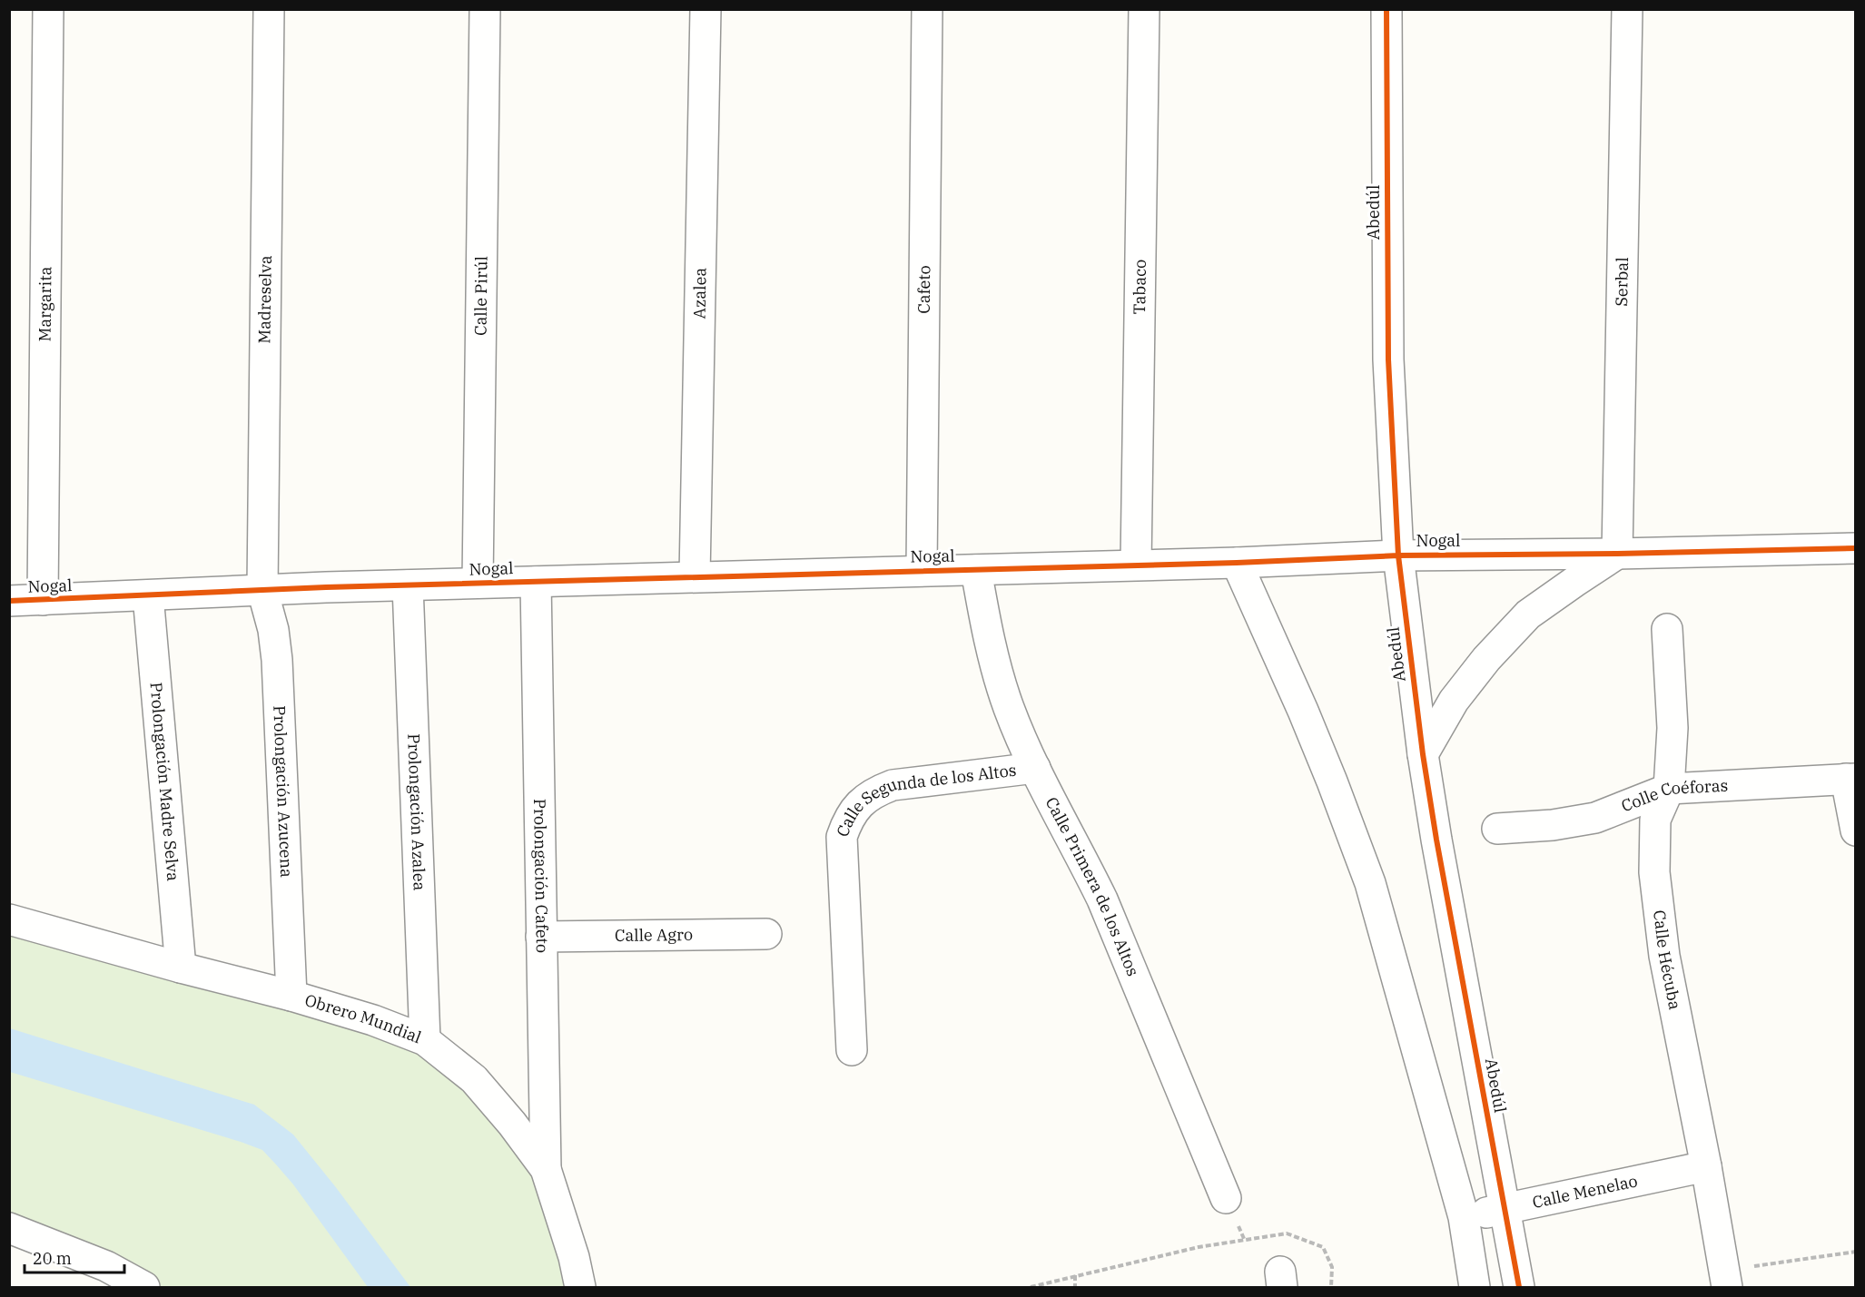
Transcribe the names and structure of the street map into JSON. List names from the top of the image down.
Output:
{
  "streets": {
    "street": [
      "Abedúl",
      "Serbal",
      "Tabaco",
      "Cafeto",
      "Azalea",
      "Calle Pirúl",
      "Madreselva",
      "Margarita",
      "Nogal",
      "Prolongación Madre Selva",
      "Prolongación Azucena",
      "Colle Coéforas",
      "Calle Segunda de los Altos",
      "Prolongación Azalea",
      "Prolongación Cafeto",
      "Calle Primera de los Altos",
      "Calle Agro",
      "Calle Hécuba",
      "Obrero Mundial",
      "Calle Menelao"
    ]
  },
  "crossings": [
    ["Abedúl", "Nogal"],
    ["Abedúl", "Calle Menelao"],
    ["Serbal", "Nogal"],
    ["Tabaco", "Nogal"],
    ["Cafeto", "Nogal"],
    ["Azalea", "Nogal"],
    ["Calle Pirúl", "Nogal"],
    ["Madreselva", "Nogal"],
    ["Madreselva", "Prolongación Azucena"],
    ["Margarita", "Nogal"],
    ["Nogal", "Prolongación Madre Selva"],
    ["Nogal", "Prolongación Azucena"],
    ["Nogal", "Prolongación Azalea"],
    ["Nogal", "Prolongación Cafeto"],
    ["Nogal", "Calle Primera de los Altos"],
    ["Prolongación Madre Selva", "Obrero Mundial"],
    ["Prolongación Azucena", "Obrero Mundial"],
    ["Colle Coéforas", "Calle Hécuba"],
    ["Calle Segunda de los Altos", "Calle Primera de los Altos"],
    ["Prolongación Azalea", "Obrero Mundial"],
    ["Prolongación Cafeto", "Calle Agro"],
    ["Prolongación Cafeto", "Obrero Mundial"],
    ["Calle Hécuba", "Calle Menelao"]
  ],
  "scale_bar": "20 m"
}
